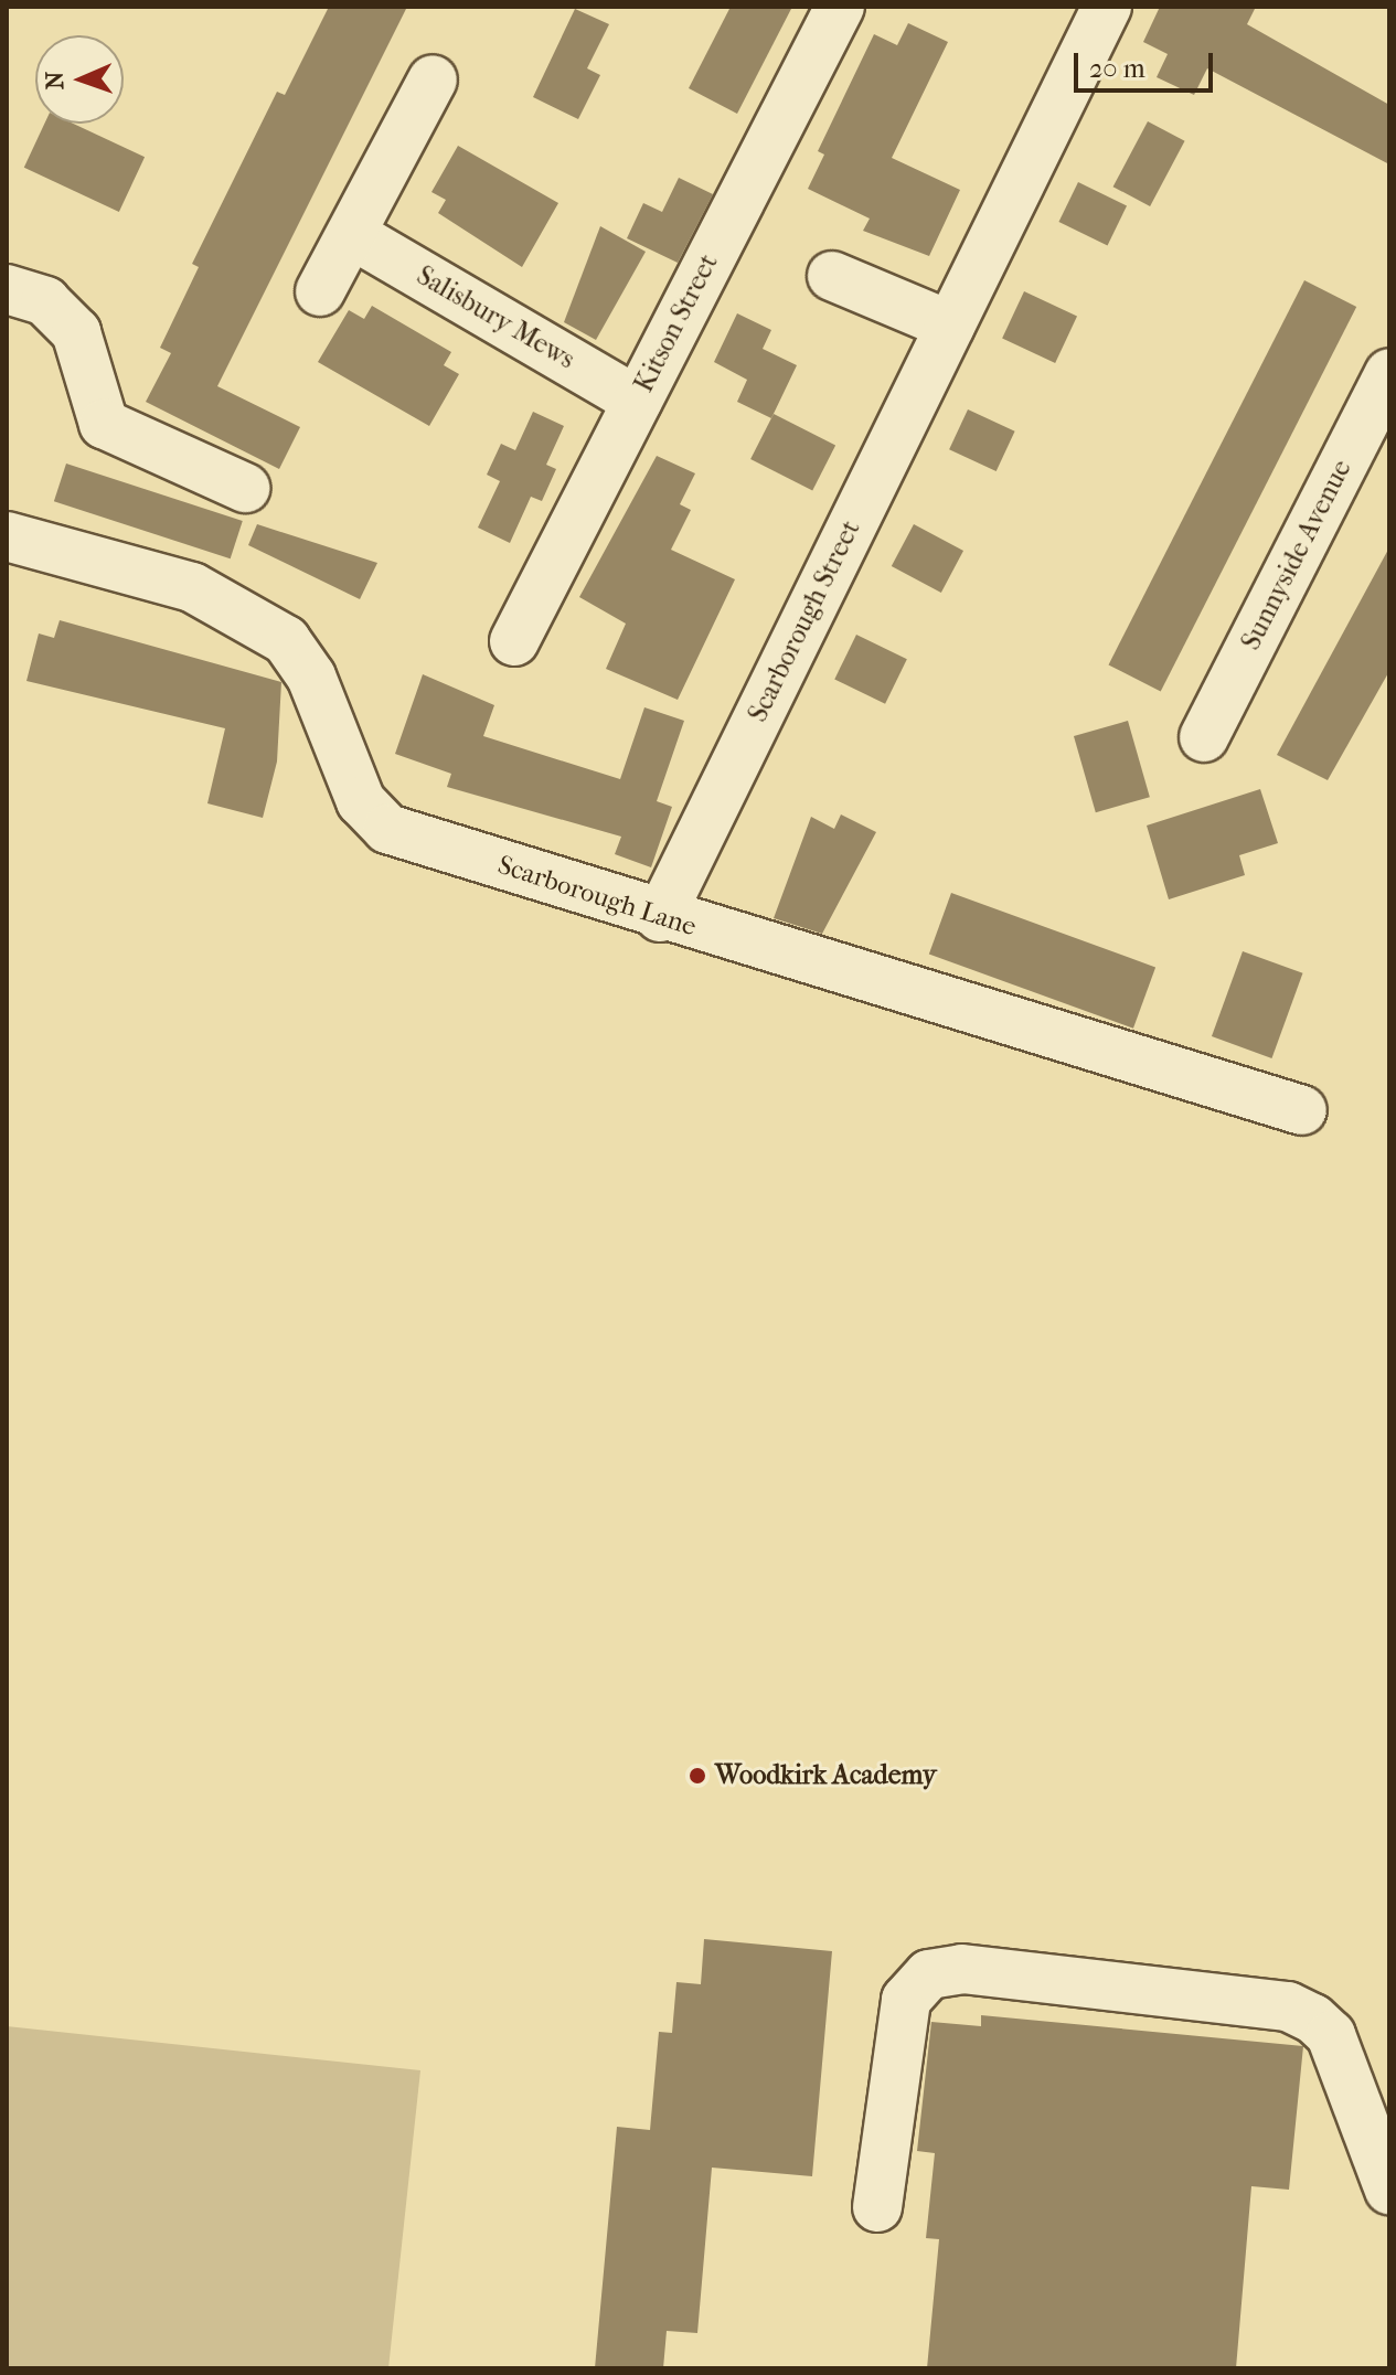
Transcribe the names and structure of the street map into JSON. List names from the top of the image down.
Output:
{
  "streets": {
    "street": [
      "Salisbury Mews",
      "Kitson Street",
      "Sunnyside Avenue",
      "Scarborough Street",
      "Scarborough Lane"
    ]
  },
  "crossings": [
    ["Salisbury Mews", "Kitson Street"],
    ["Scarborough Street", "Scarborough Lane"]
  ],
  "places": ["Woodkirk Academy"],
  "scale_bar": "20 m",
  "north": "left"
}
